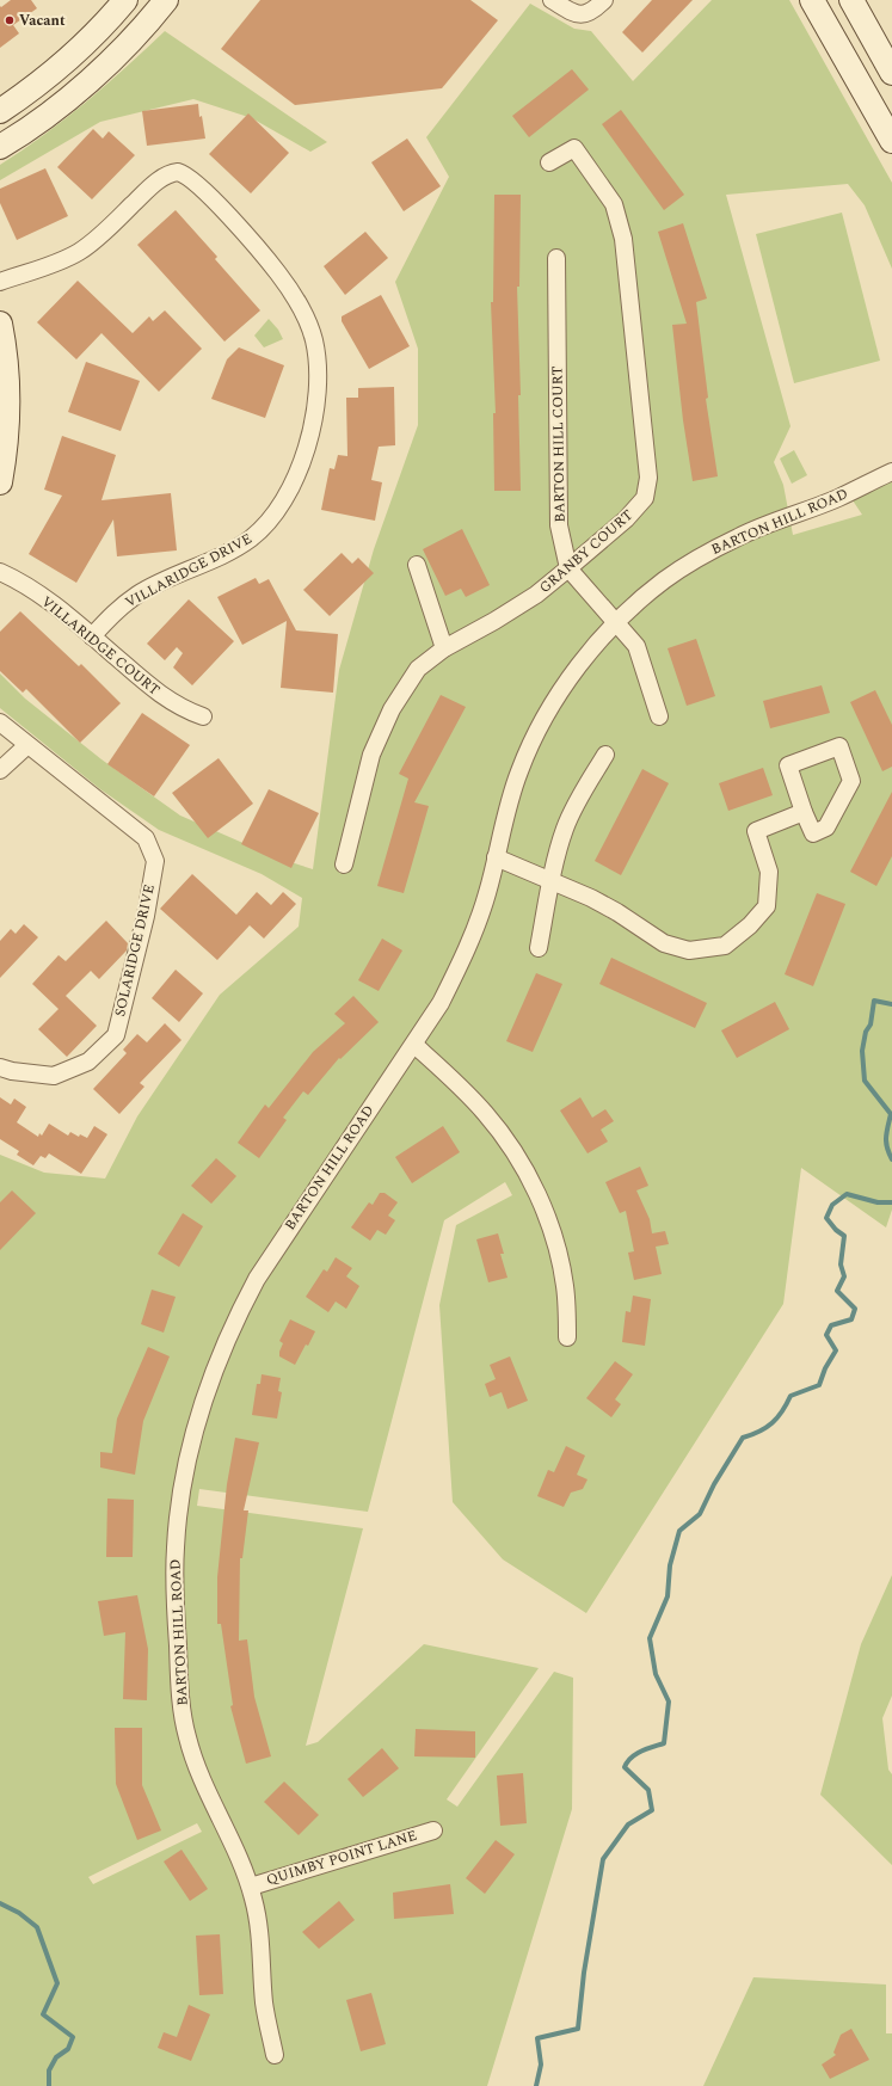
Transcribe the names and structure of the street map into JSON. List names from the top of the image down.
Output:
{
  "streets": {
    "street": [
      "BARTON HILL COURT",
      "BARTON HILL ROAD",
      "GRANBY COURT",
      "VILLARIDGE DRIVE",
      "VILLARIDGE COURT",
      "SOLARIDGE DRIVE",
      "QUIMBY POINT LANE"
    ]
  },
  "crossings": [
    ["BARTON HILL COURT", "BARTON HILL ROAD"],
    ["BARTON HILL COURT", "GRANBY COURT"],
    ["BARTON HILL ROAD", "QUIMBY POINT LANE"],
    ["VILLARIDGE DRIVE", "VILLARIDGE COURT"]
  ],
  "places": ["Vacant"]
}
